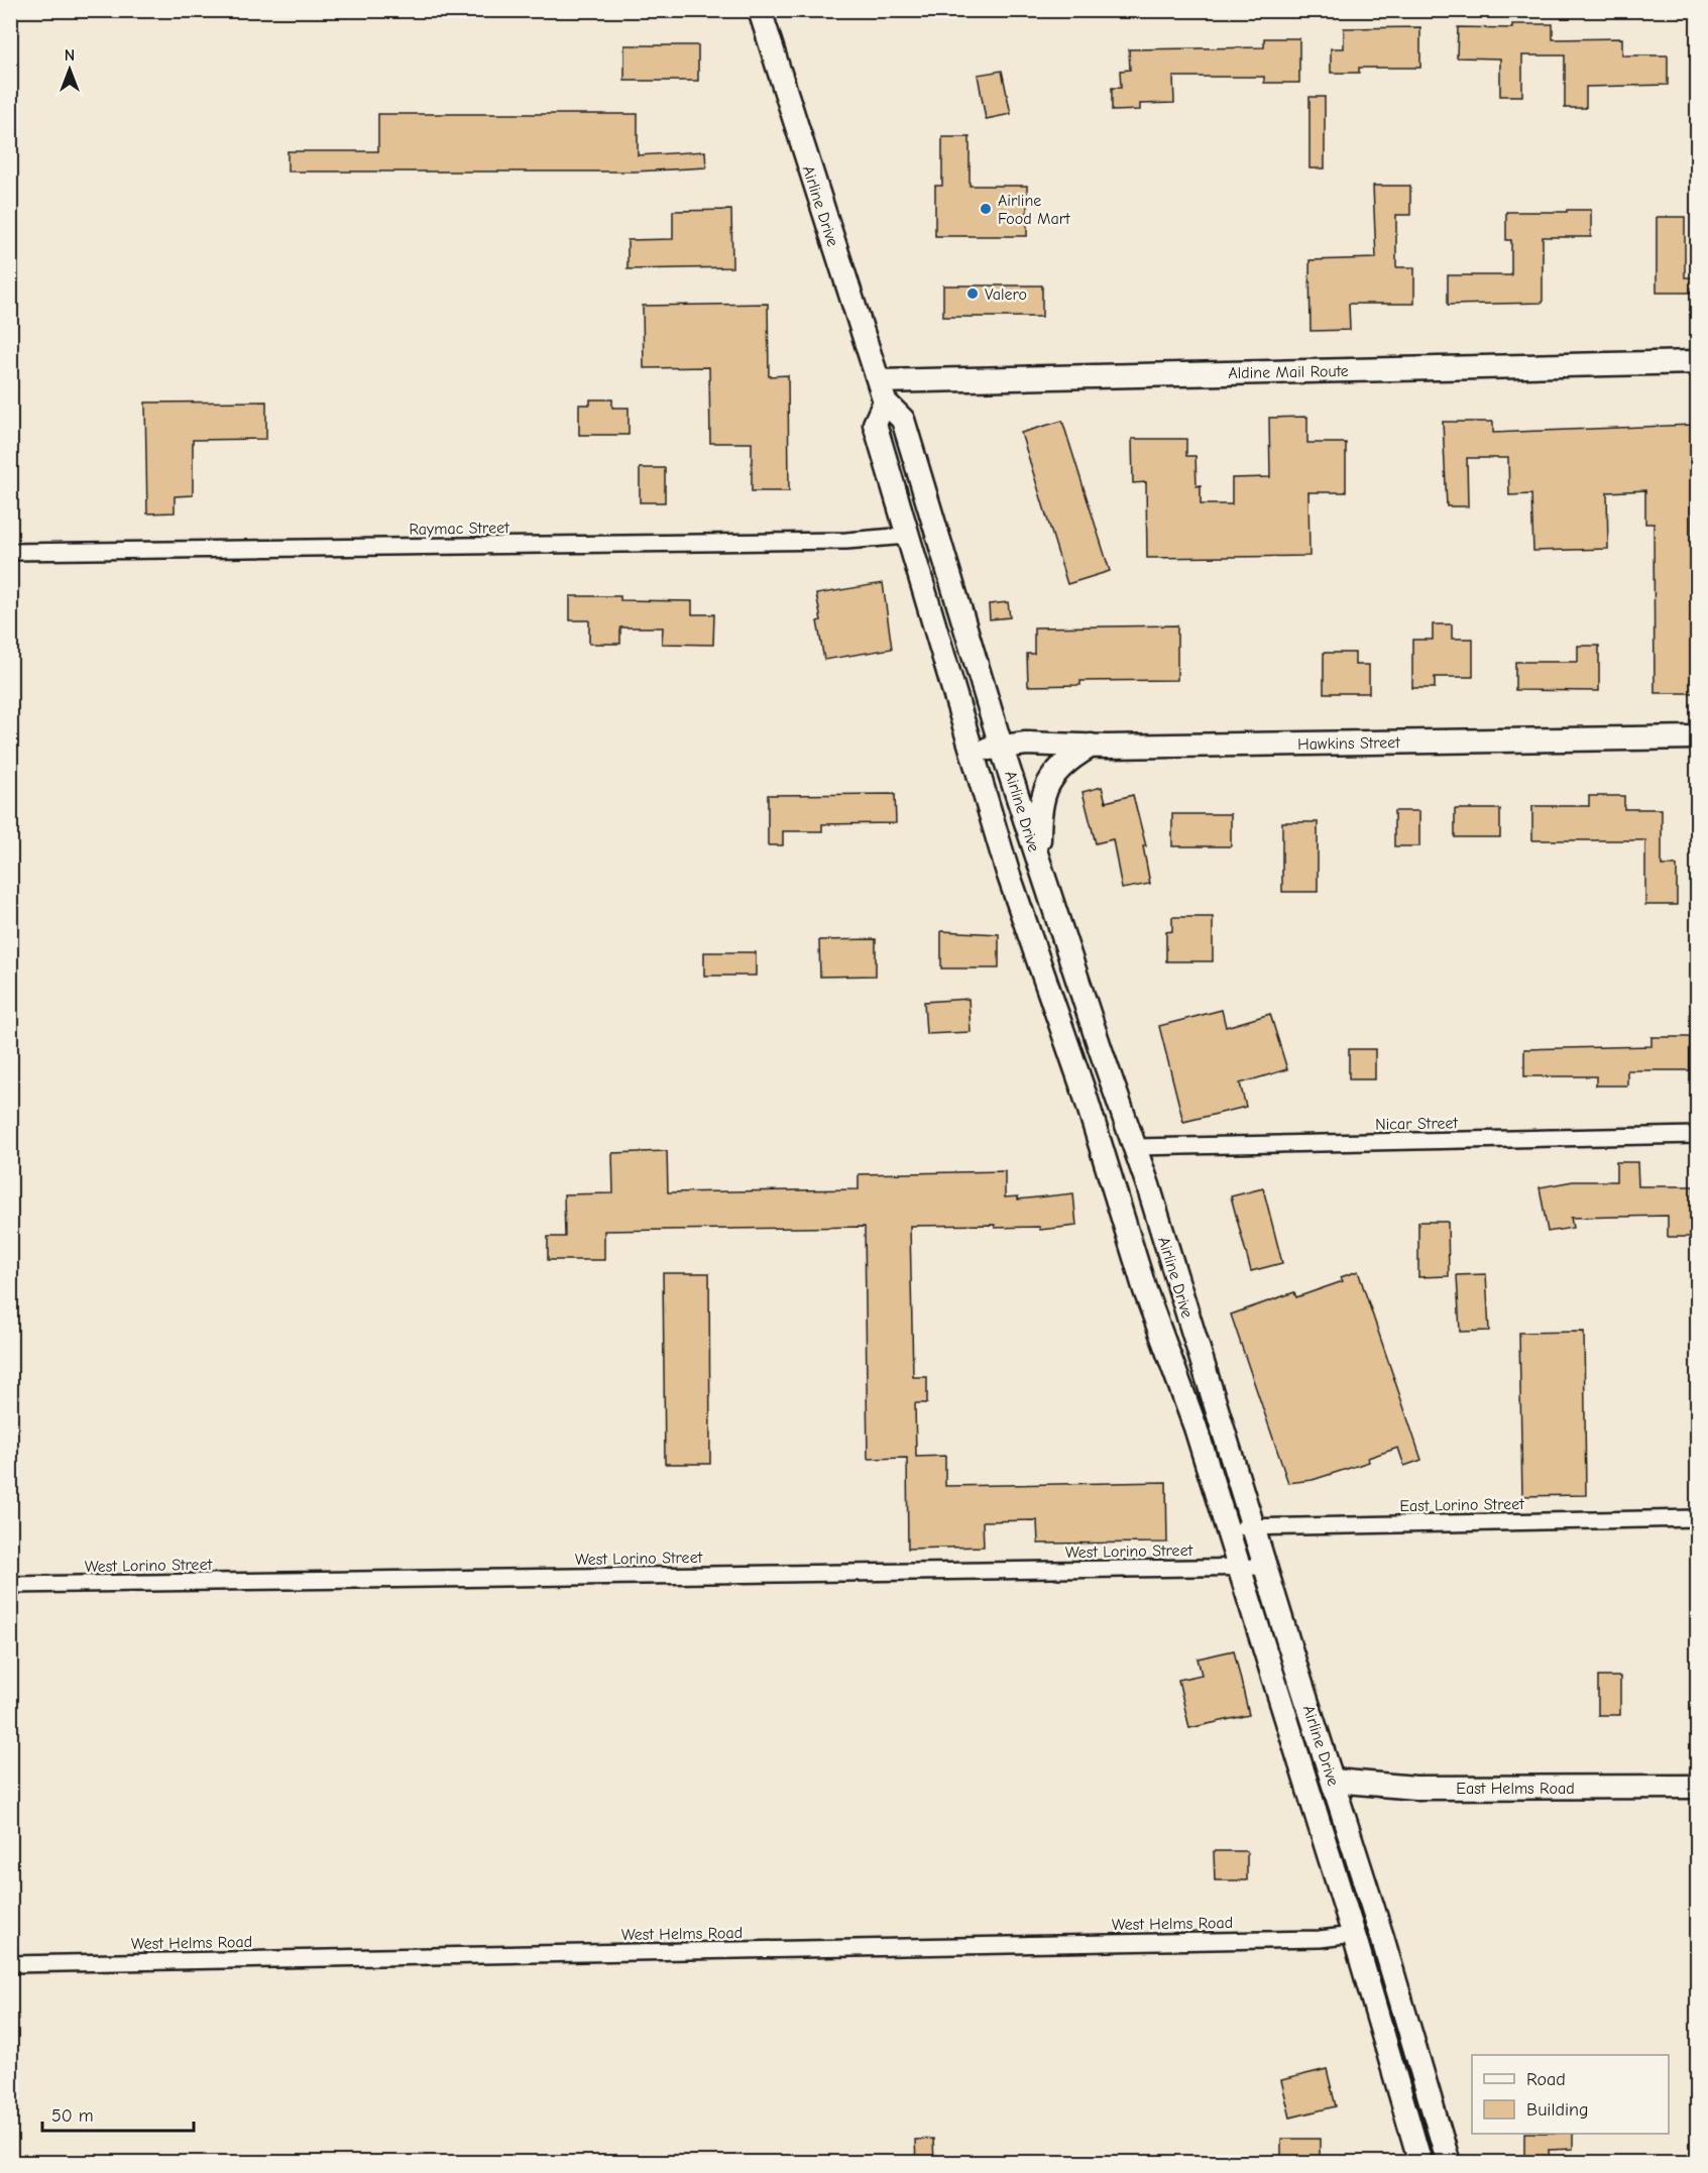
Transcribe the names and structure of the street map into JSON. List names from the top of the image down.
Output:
{
  "streets": {
    "main road": [
      "Airline Drive",
      "Aldine Mail Route",
      "Hawkins Street",
      "East Helms Road"
    ],
    "street": [
      "Raymac Street",
      "Nicar Street",
      "East Lorino Street",
      "West Lorino Street",
      "West Helms Road"
    ]
  },
  "crossings": [
    ["Airline Drive", "Aldine Mail Route"],
    ["Airline Drive", "Raymac Street"],
    ["Airline Drive", "Hawkins Street"],
    ["Airline Drive", "Nicar Street"],
    ["Airline Drive", "East Lorino Street"],
    ["Airline Drive", "West Lorino Street"],
    ["Airline Drive", "East Helms Road"],
    ["Airline Drive", "West Helms Road"]
  ],
  "places": ["Airline Food Mart", "Valero"],
  "legend": ["Road", "Building"],
  "scale_bar": "50 m",
  "north": "top"
}
